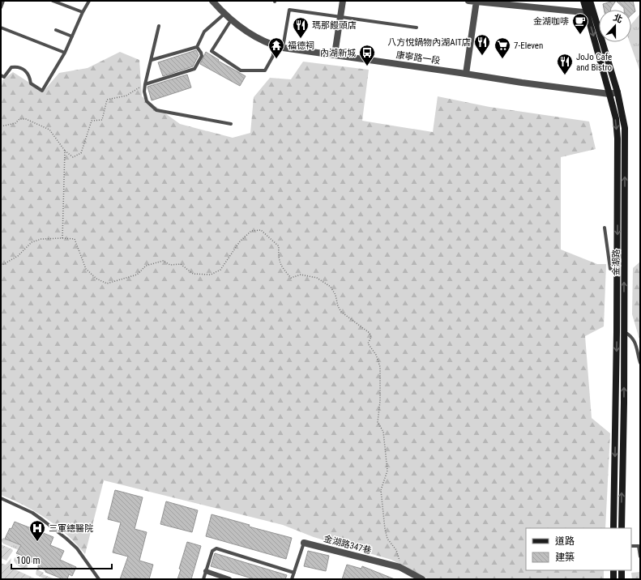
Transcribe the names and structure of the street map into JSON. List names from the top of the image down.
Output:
{
  "streets": {
    "main road": ["金湖路"],
    "street": ["康寧路一段", "金湖路347巷"]
  },
  "crossings": [
    ["康寧路一段", "金湖路"]
  ],
  "places": {
    "cafe": ["金湖咖啡"],
    "restaurant": ["瑪那饅頭店", "八方悅鍋物內湖AIT店", "JoJo Cafe and Bistro"],
    "temple": ["福德祠"],
    "supermarket": ["7-Eleven"],
    "bus stop": ["內湖新城"],
    "hospital": ["三軍總醫院"]
  },
  "legend": ["道路", "建築"],
  "scale_bar": "100 m",
  "north": "top"
}
